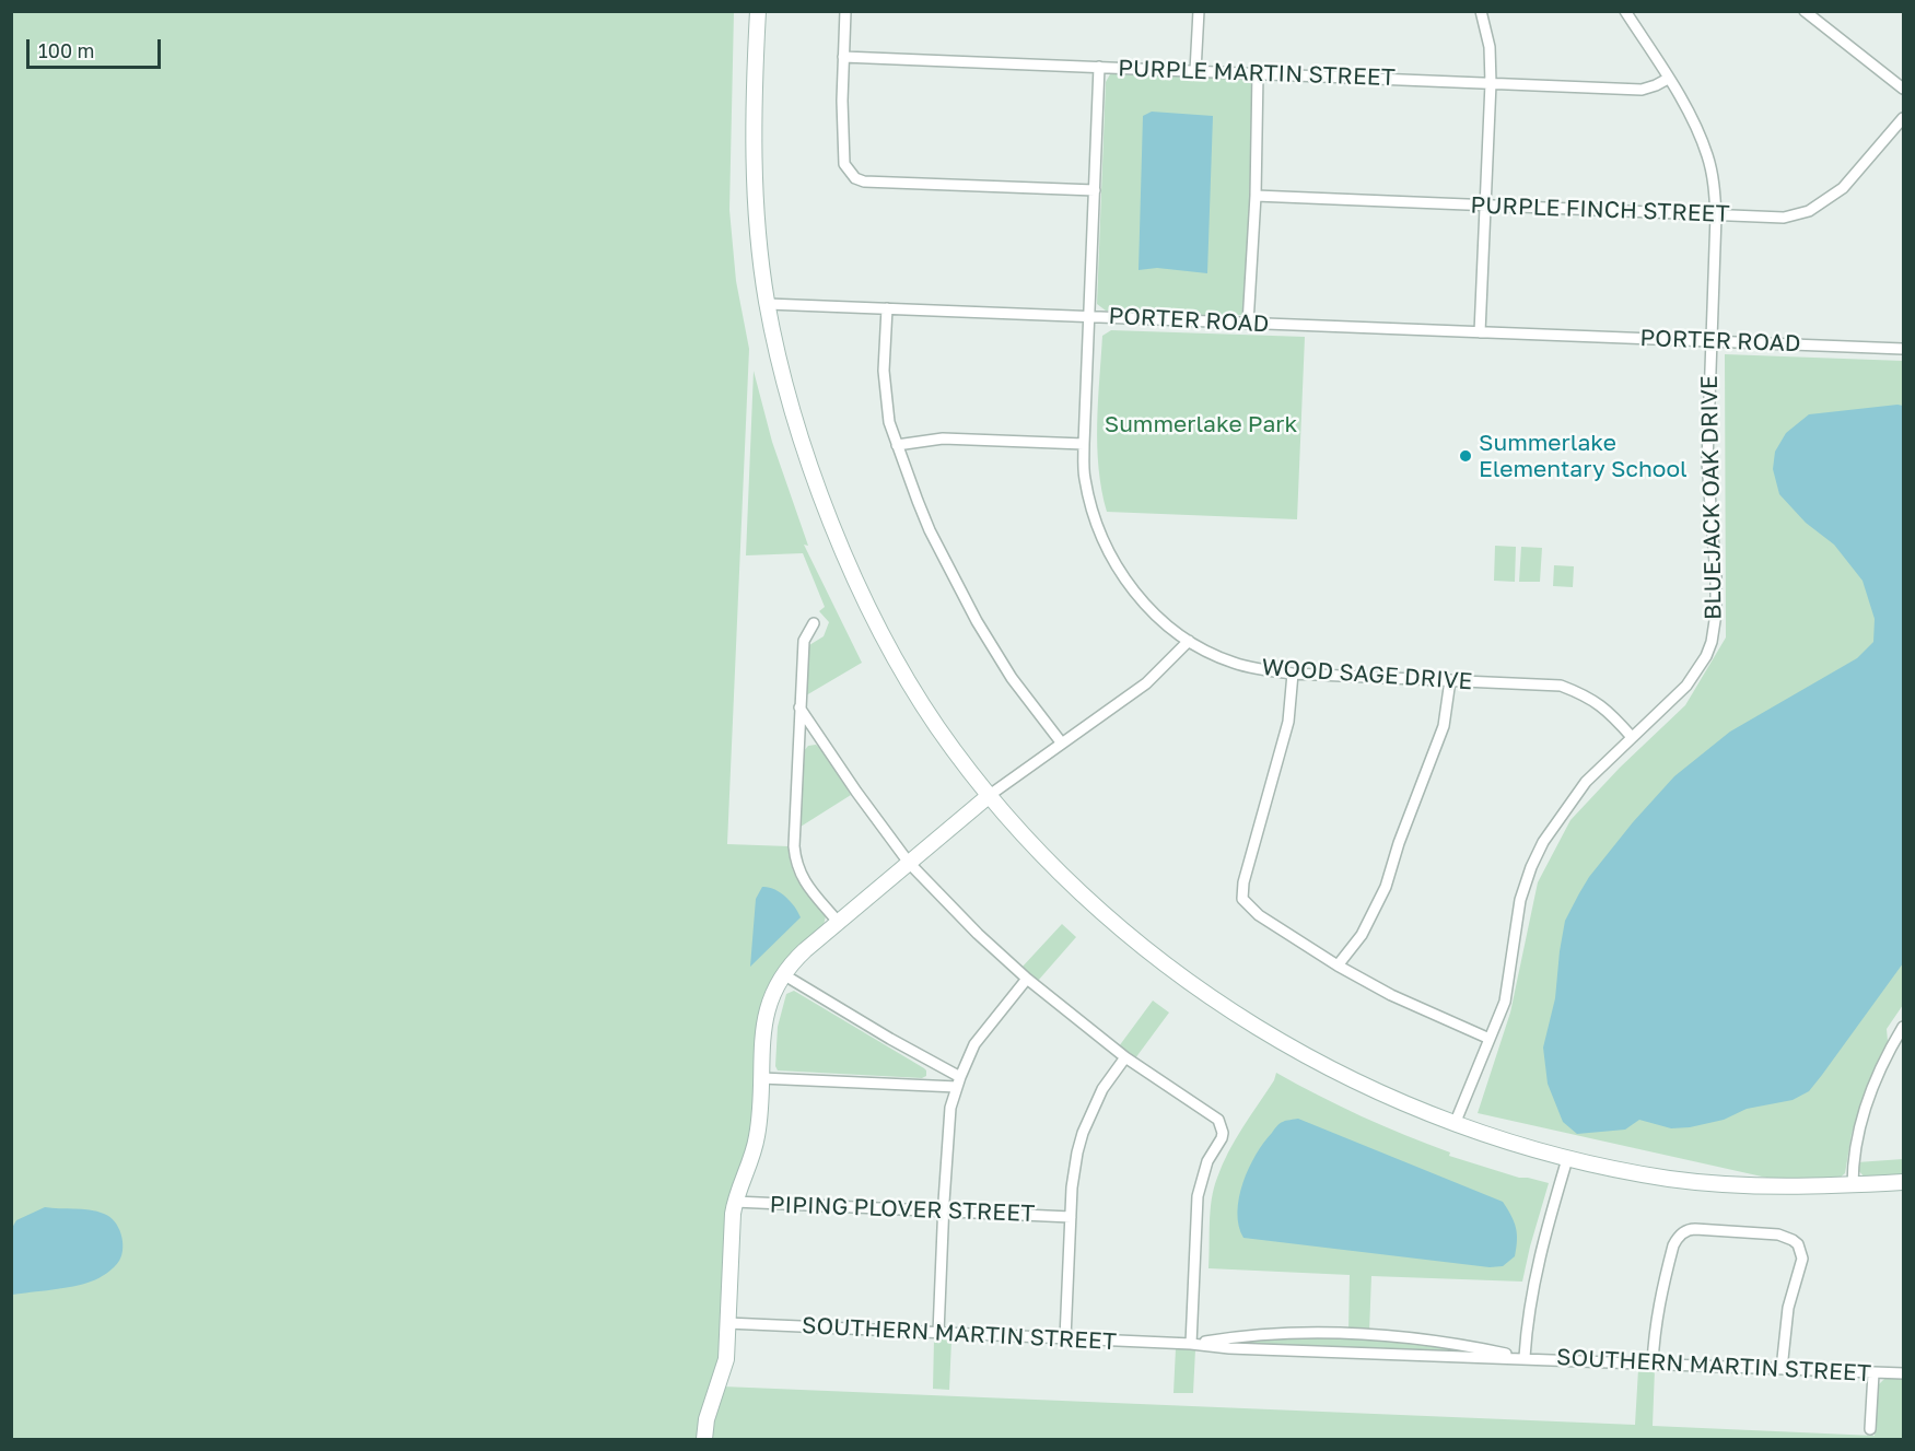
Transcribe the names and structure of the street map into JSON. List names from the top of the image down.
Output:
{
  "streets": {
    "street": [
      "PURPLE MARTIN STREET",
      "PURPLE FINCH STREET",
      "PORTER ROAD",
      "BLUEJACK OAK DRIVE",
      "WOOD SAGE DRIVE",
      "PIPING PLOVER STREET",
      "SOUTHERN MARTIN STREET"
    ]
  },
  "crossings": [
    ["PURPLE MARTIN STREET", "BLUEJACK OAK DRIVE"],
    ["PURPLE MARTIN STREET", "WOOD SAGE DRIVE"],
    ["PURPLE FINCH STREET", "BLUEJACK OAK DRIVE"],
    ["PORTER ROAD", "BLUEJACK OAK DRIVE"],
    ["PORTER ROAD", "WOOD SAGE DRIVE"],
    ["BLUEJACK OAK DRIVE", "WOOD SAGE DRIVE"]
  ],
  "parks": ["Summerlake Park"],
  "places": ["Summerlake Elementary School"],
  "scale_bar": "100 m"
}
